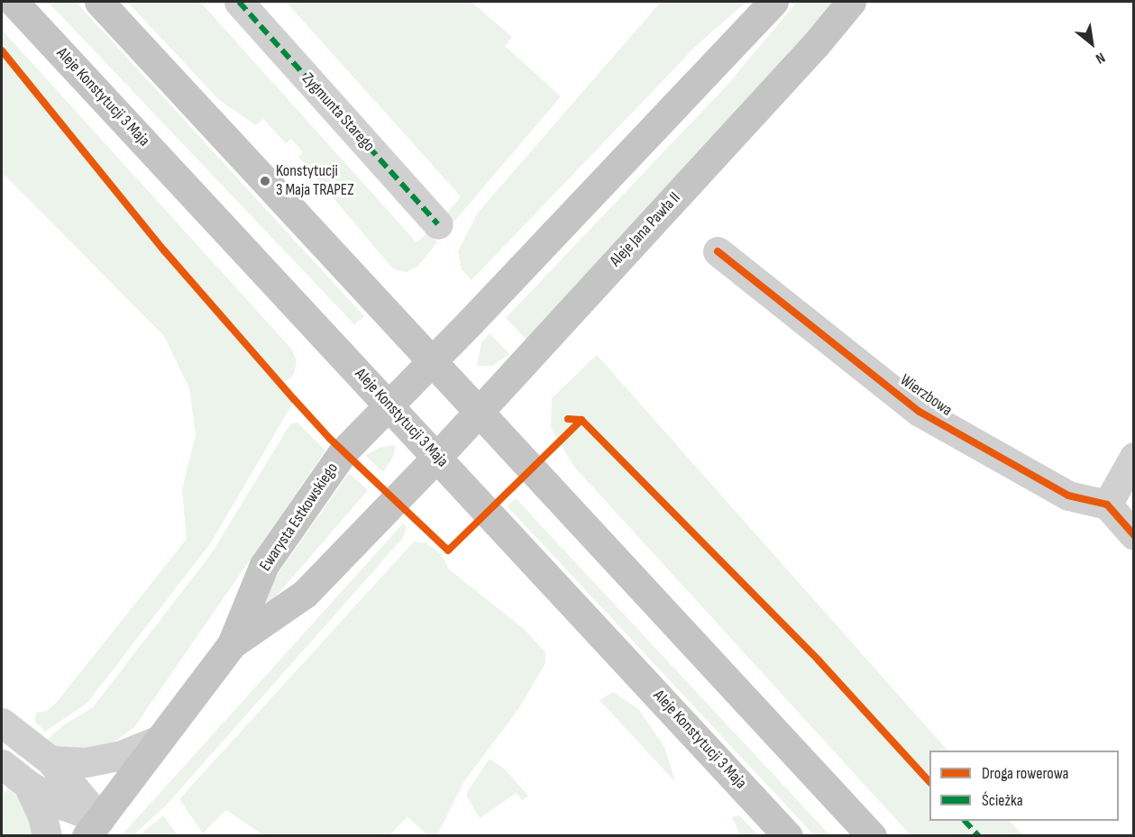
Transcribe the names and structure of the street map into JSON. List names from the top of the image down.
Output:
{
  "streets": {
    "main road": ["Aleje Konstytucji 3 Maja", "Aleje Jana Pawła II", "Ewarysta Estkowskiego"],
    "street": ["Zygmunta Starego", "Wierzbowa"]
  },
  "crossings": [
    ["Aleje Konstytucji 3 Maja", "Aleje Jana Pawła II"],
    ["Aleje Konstytucji 3 Maja", "Ewarysta Estkowskiego"],
    ["Aleje Jana Pawła II", "Ewarysta Estkowskiego"]
  ],
  "places": ["Konstytucji 3 Maja TRAPEZ"],
  "legend": ["Droga rowerowa", "Ścieżka"],
  "north": "bottom right"
}
